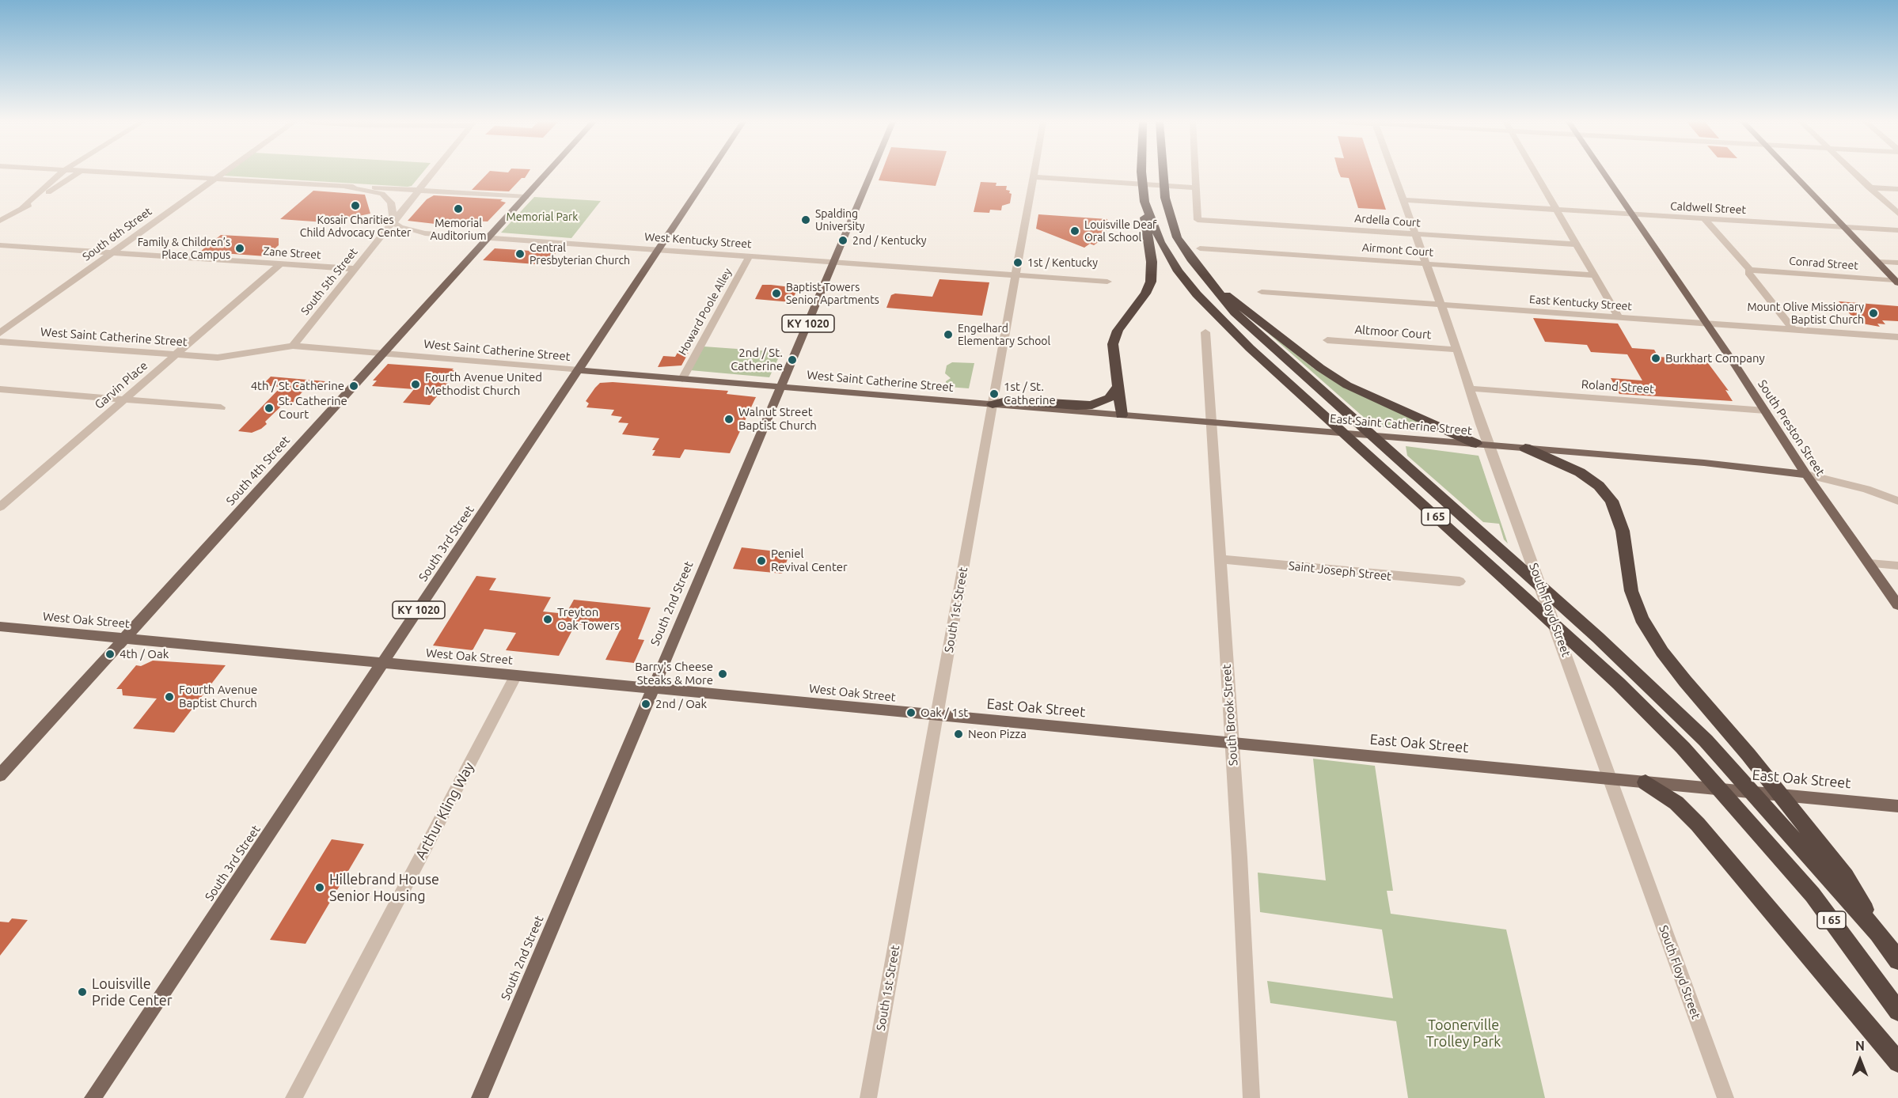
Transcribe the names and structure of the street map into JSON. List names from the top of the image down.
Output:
{
  "streets": {
    "highway": ["I 65"],
    "main road": [
      "KY 1020",
      "West Saint Catherine Street",
      "East Saint Catherine Street",
      "South Preston Street",
      "South 4th Street",
      "South 3rd Street",
      "South 2nd Street",
      "West Oak Street",
      "East Oak Street"
    ],
    "street": [
      "Caldwell Street",
      "Ardella Court",
      "South 6th Street",
      "West Kentucky Street",
      "Airmont Court",
      "Zane Street",
      "Conrad Street",
      "South 5th Street",
      "East Kentucky Street",
      "Howard Poole Alley",
      "Altmoor Court",
      "Garvin Place",
      "Roland Street",
      "Saint Joseph Street",
      "South 1st Street",
      "South Floyd Street",
      "South Brook Street",
      "Arthur Kling Way"
    ]
  },
  "crossings": [
    ["Caldwell Street", "South Preston Street"],
    ["Caldwell Street", "South Floyd Street"],
    ["Ardella Court", "South Floyd Street"],
    ["South 6th Street", "Zane Street"],
    ["West Kentucky Street", "South 5th Street"],
    ["West Kentucky Street", "Howard Poole Alley"],
    ["West Kentucky Street", "South 4th Street"],
    ["West Kentucky Street", "South 3rd Street"],
    ["West Kentucky Street", "South 2nd Street"],
    ["West Kentucky Street", "South 1st Street"],
    ["Airmont Court", "South Floyd Street"],
    ["Zane Street", "South 5th Street"],
    ["Zane Street", "Garvin Place"],
    ["South 5th Street", "West Saint Catherine Street"],
    ["East Kentucky Street", "South Preston Street"],
    ["East Kentucky Street", "South Floyd Street"],
    ["Howard Poole Alley", "West Saint Catherine Street"],
    ["Altmoor Court", "South Floyd Street"],
    ["West Saint Catherine Street", "Garvin Place"],
    ["West Saint Catherine Street", "East Saint Catherine Street"],
    ["West Saint Catherine Street", "South 4th Street"],
    ["West Saint Catherine Street", "South 3rd Street"],
    ["West Saint Catherine Street", "South 2nd Street"],
    ["West Saint Catherine Street", "South 1st Street"],
    ["Roland Street", "South Preston Street"],
    ["Roland Street", "South Floyd Street"],
    ["East Saint Catherine Street", "South Preston Street"],
    ["East Saint Catherine Street", "South 1st Street"],
    ["East Saint Catherine Street", "South Floyd Street"],
    ["East Saint Catherine Street", "South Brook Street"],
    ["South 4th Street", "West Oak Street"],
    ["South 3rd Street", "West Oak Street"],
    ["Saint Joseph Street", "South Brook Street"],
    ["South 2nd Street", "West Oak Street"],
    ["South 1st Street", "West Oak Street"],
    ["South 1st Street", "East Oak Street"],
    ["South Floyd Street", "East Oak Street"],
    ["West Oak Street", "East Oak Street"],
    ["West Oak Street", "Arthur Kling Way"],
    ["East Oak Street", "South Brook Street"]
  ],
  "parks": ["Memorial Park", "Toonerville Trolley Park"],
  "places": [
    "Kosair Charities Child Advocacy Center",
    "Memorial Auditorium",
    "Spalding University",
    "Louisville Deaf Oral School",
    "2nd / Kentucky",
    "Family & Children’s Place Campus",
    "Central Presbyterian Church",
    "1st / Kentucky",
    "Baptist Towers Senior Apartments",
    "Mount Olive Missionary Baptist Church",
    "Engelhard Elementary School",
    "Burkhart Company",
    "2nd / St. Catherine",
    "Fourth Avenue United Methodist Church",
    "4th / St Catherine",
    "1st / St. Catherine",
    "St. Catherine Court",
    "Walnut Street Baptist Church",
    "Peniel Revival Center",
    "Treyton Oak Towers",
    "4th / Oak",
    "Barry's Cheese Steaks & More",
    "Fourth Avenue Baptist Church",
    "2nd / Oak",
    "Oak / 1st",
    "Neon Pizza",
    "Hillebrand House Senior Housing",
    "Louisville Pride Center"
  ],
  "north": "top"
}
